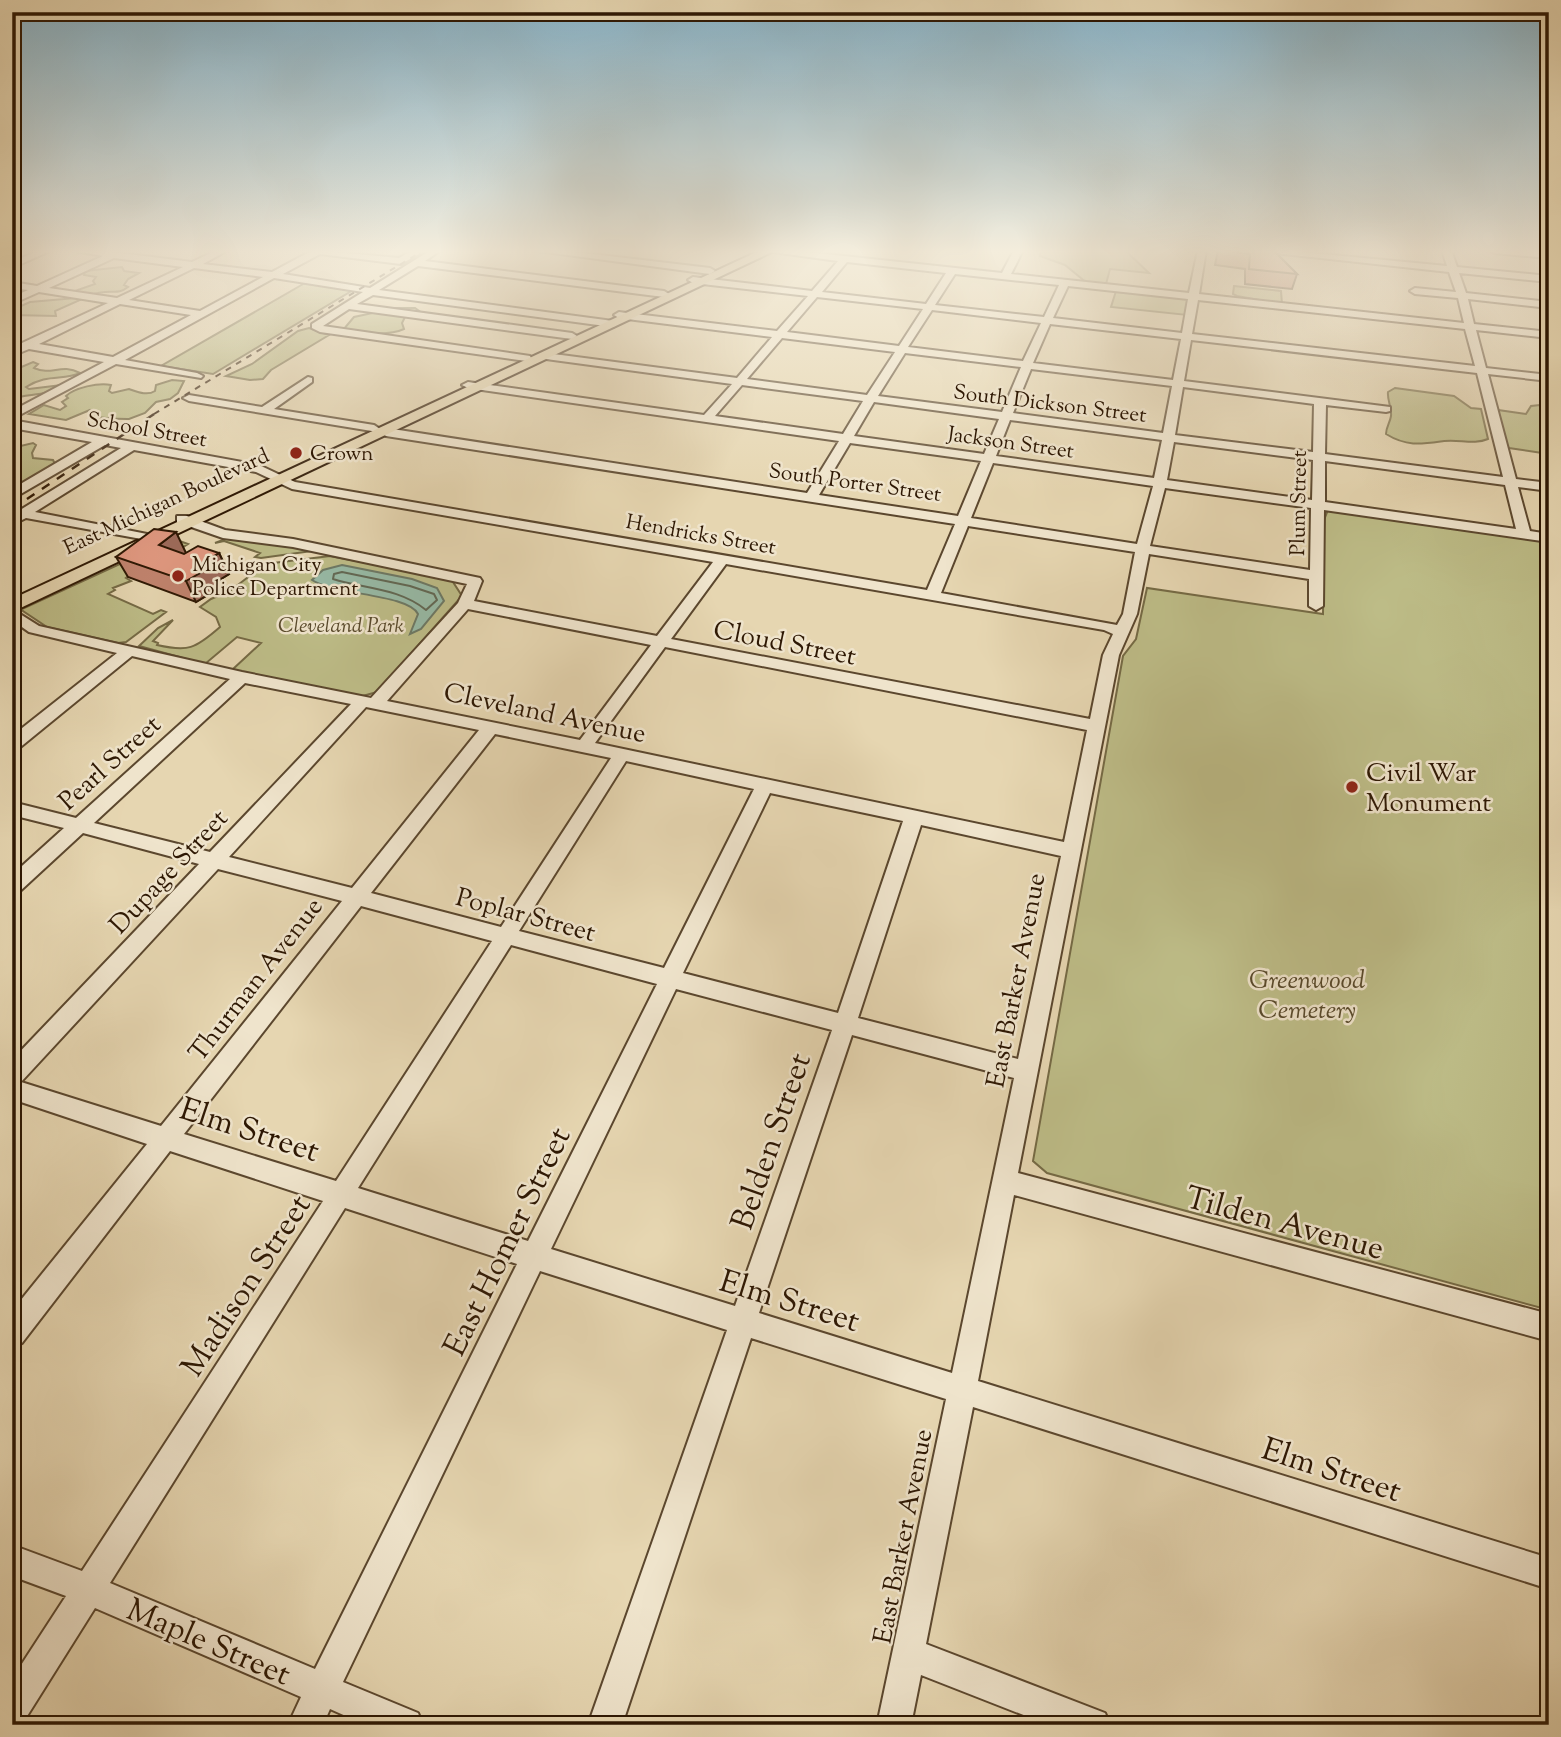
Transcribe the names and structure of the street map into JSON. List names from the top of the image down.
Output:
{
  "streets": {
    "main road": ["East Michigan Boulevard"],
    "street": [
      "South Dickson Street",
      "School Street",
      "Jackson Street",
      "South Porter Street",
      "Plum Street",
      "Hendricks Street",
      "Cloud Street",
      "Cleveland Avenue",
      "Pearl Street",
      "Dupage Street",
      "Poplar Street",
      "Thurman Avenue",
      "East Barker Avenue",
      "Elm Street",
      "Belden Street",
      "Tilden Avenue",
      "East Homer Street",
      "Madison Street",
      "Maple Street"
    ]
  },
  "crossings": [
    ["South Dickson Street", "East Michigan Boulevard"],
    ["South Dickson Street", "Plum Street"],
    ["South Dickson Street", "East Barker Avenue"],
    ["School Street", "East Michigan Boulevard"],
    ["School Street", "Hendricks Street"],
    ["Jackson Street", "East Michigan Boulevard"],
    ["Jackson Street", "Plum Street"],
    ["Jackson Street", "East Barker Avenue"],
    ["South Porter Street", "East Michigan Boulevard"],
    ["South Porter Street", "Plum Street"],
    ["South Porter Street", "East Barker Avenue"],
    ["East Michigan Boulevard", "Hendricks Street"],
    ["Hendricks Street", "East Barker Avenue"],
    ["Cloud Street", "Dupage Street"],
    ["Cloud Street", "East Barker Avenue"],
    ["Cleveland Avenue", "Pearl Street"],
    ["Cleveland Avenue", "Dupage Street"],
    ["Cleveland Avenue", "Thurman Avenue"],
    ["Cleveland Avenue", "East Barker Avenue"],
    ["Cleveland Avenue", "Belden Street"],
    ["Cleveland Avenue", "East Homer Street"],
    ["Cleveland Avenue", "Madison Street"],
    ["Pearl Street", "Poplar Street"],
    ["Dupage Street", "Poplar Street"],
    ["Poplar Street", "Thurman Avenue"],
    ["Poplar Street", "East Barker Avenue"],
    ["Poplar Street", "Belden Street"],
    ["Poplar Street", "East Homer Street"],
    ["Poplar Street", "Madison Street"],
    ["Thurman Avenue", "Elm Street"],
    ["East Barker Avenue", "Elm Street"],
    ["East Barker Avenue", "Tilden Avenue"],
    ["Elm Street", "Belden Street"],
    ["Elm Street", "East Homer Street"],
    ["Elm Street", "Madison Street"],
    ["East Homer Street", "Maple Street"],
    ["Madison Street", "Maple Street"]
  ],
  "parks": ["Cleveland Park", "Greenwood Cemetery"],
  "places": ["Crown", "Michigan City Police Department", "Civil War Monument"]
}
